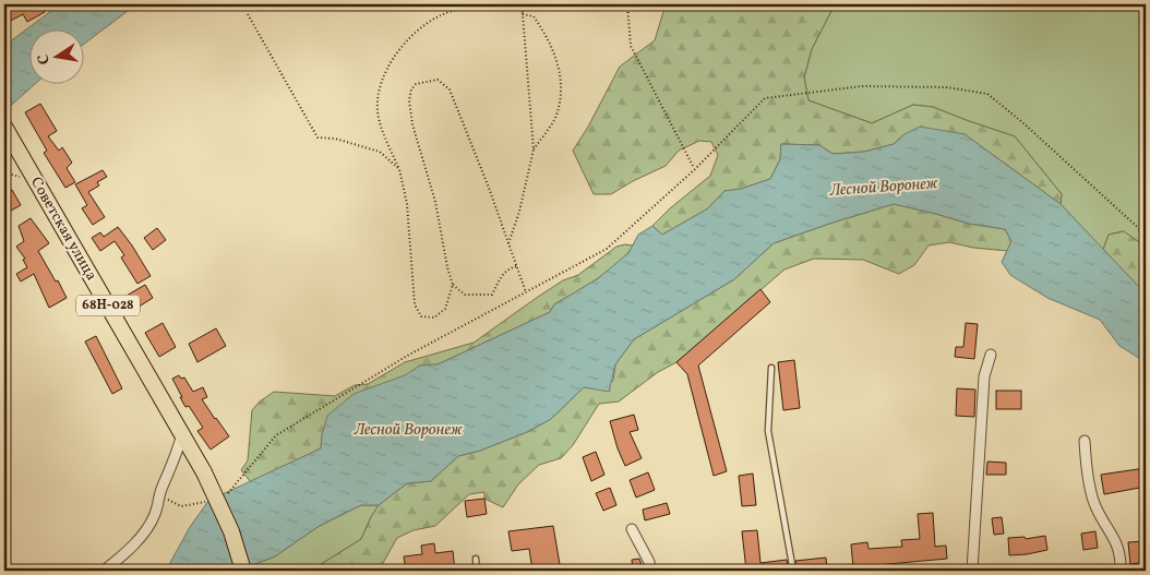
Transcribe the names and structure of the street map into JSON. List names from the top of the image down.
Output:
{
  "streets": {
    "main road": ["Советская улица", "68Н-028"]
  },
  "water": ["Лесной Воронеж"],
  "north": "left"
}
